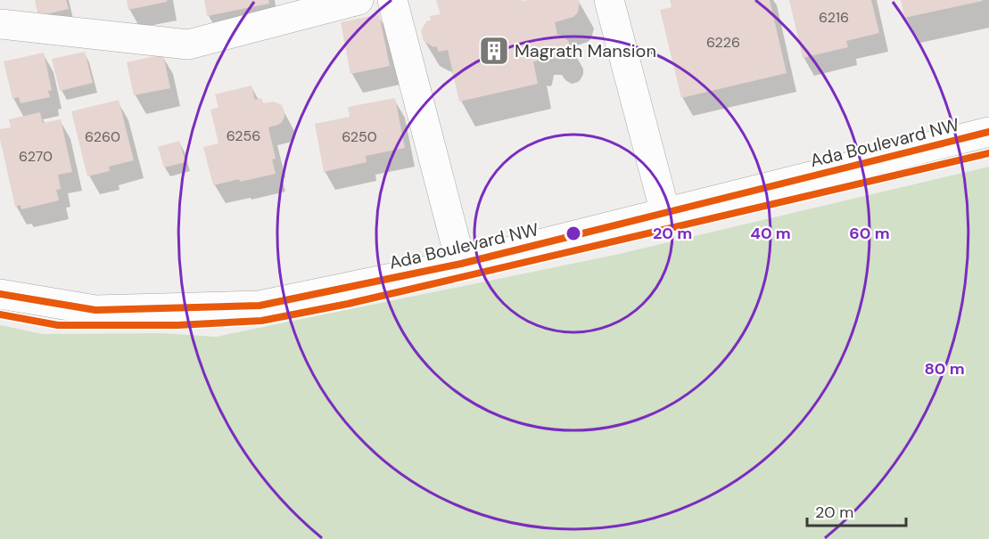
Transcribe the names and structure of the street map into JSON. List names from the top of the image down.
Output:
{
  "streets": {
    "street": ["Ada Boulevard NW"]
  },
  "places": {
    "building": ["Magrath Mansion"]
  },
  "house_numbers": [
    "6216",
    "6226",
    "6256",
    "6260",
    "6250",
    "6270"
  ],
  "scale_bar": "20 m",
  "rings": [
    "20 m",
    "40 m",
    "60 m",
    "80 m"
  ]
}
